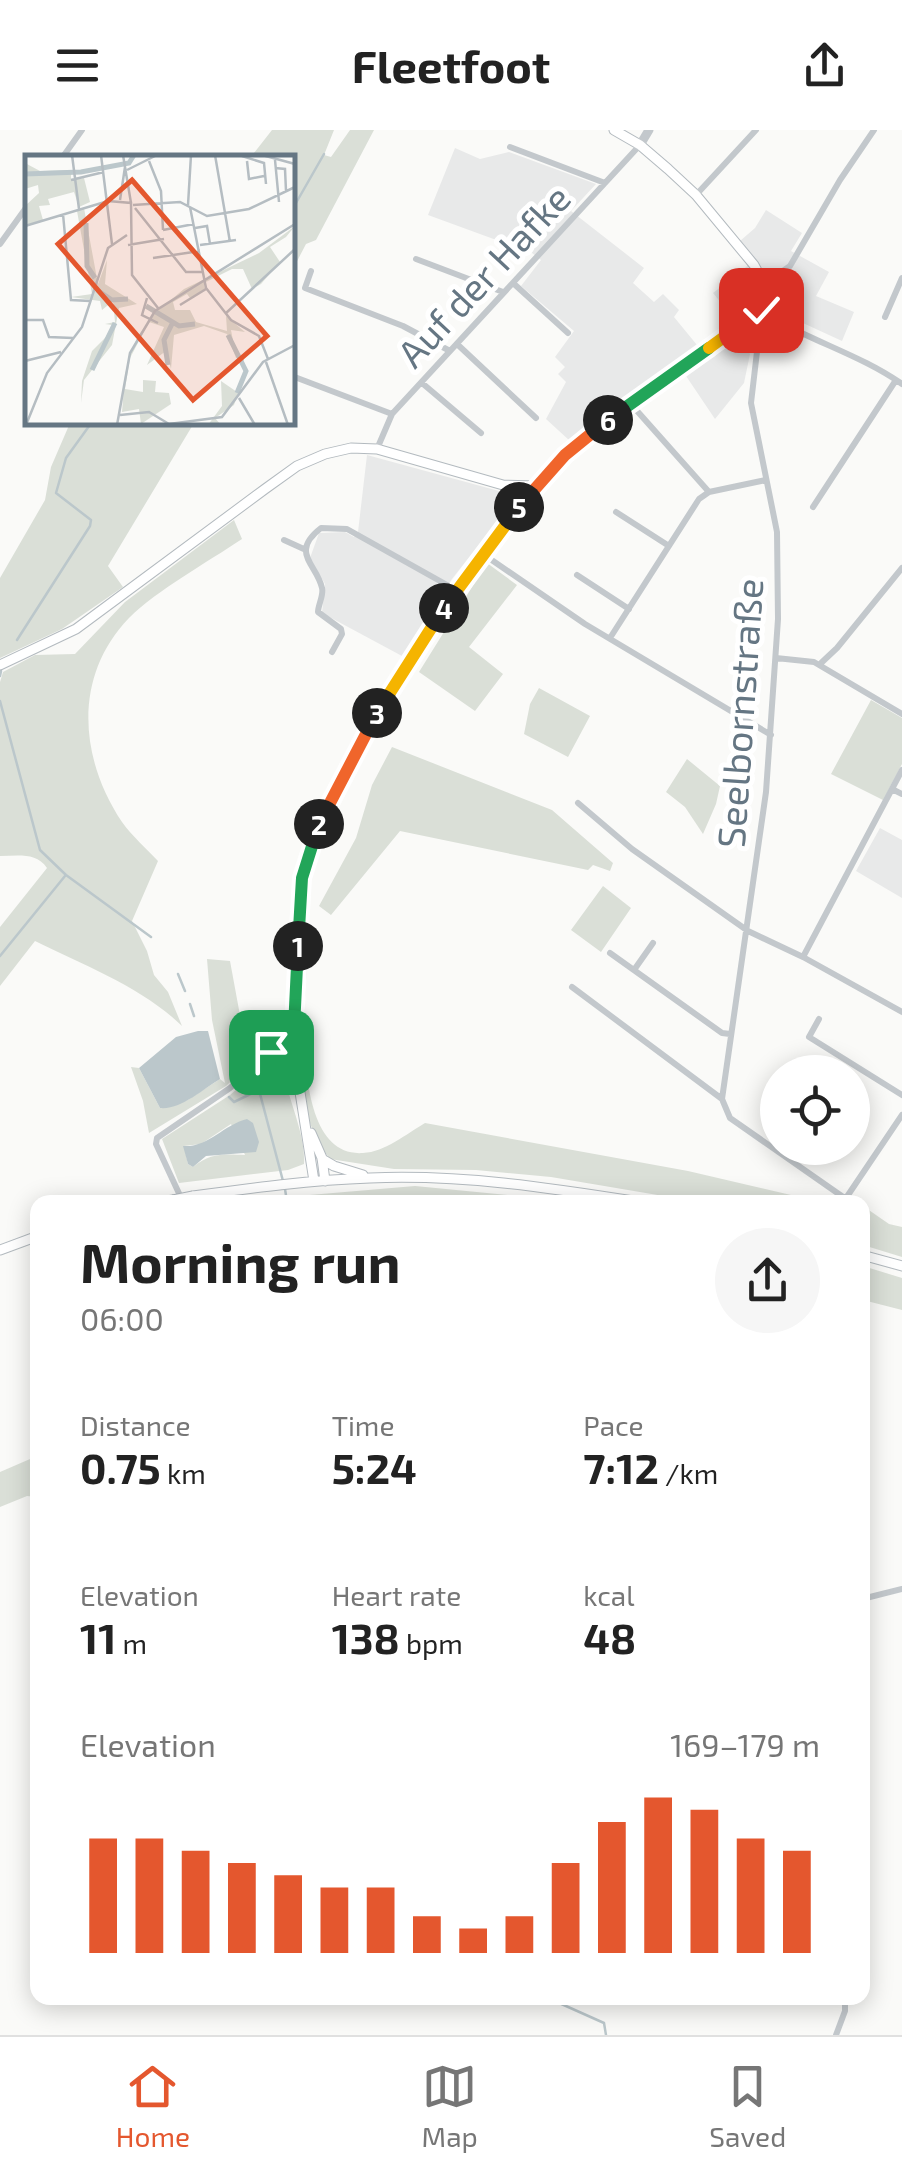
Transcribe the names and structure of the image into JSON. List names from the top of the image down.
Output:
{
  "streets": {
    "street": ["Auf der Hafke", "Seelbornstraße"]
  },
  "page": {
    "header": "Fleetfoot",
    "pins": [
      "6",
      "5",
      "4",
      "3",
      "2",
      "1"
    ],
    "heading": ["Morning run", "06:00"],
    "stats": [
      ["Distance", "0.75 km"],
      ["Time", "5:24"],
      ["Pace", "7:12 /km"],
      ["Elevation", "11 m"],
      ["Heart rate", "138 bpm"],
      ["kcal", "48"]
    ],
    "chart": ["Elevation", "169–179 m"],
    "tabs": ["Home", "Map", "Saved"]
  }
}
